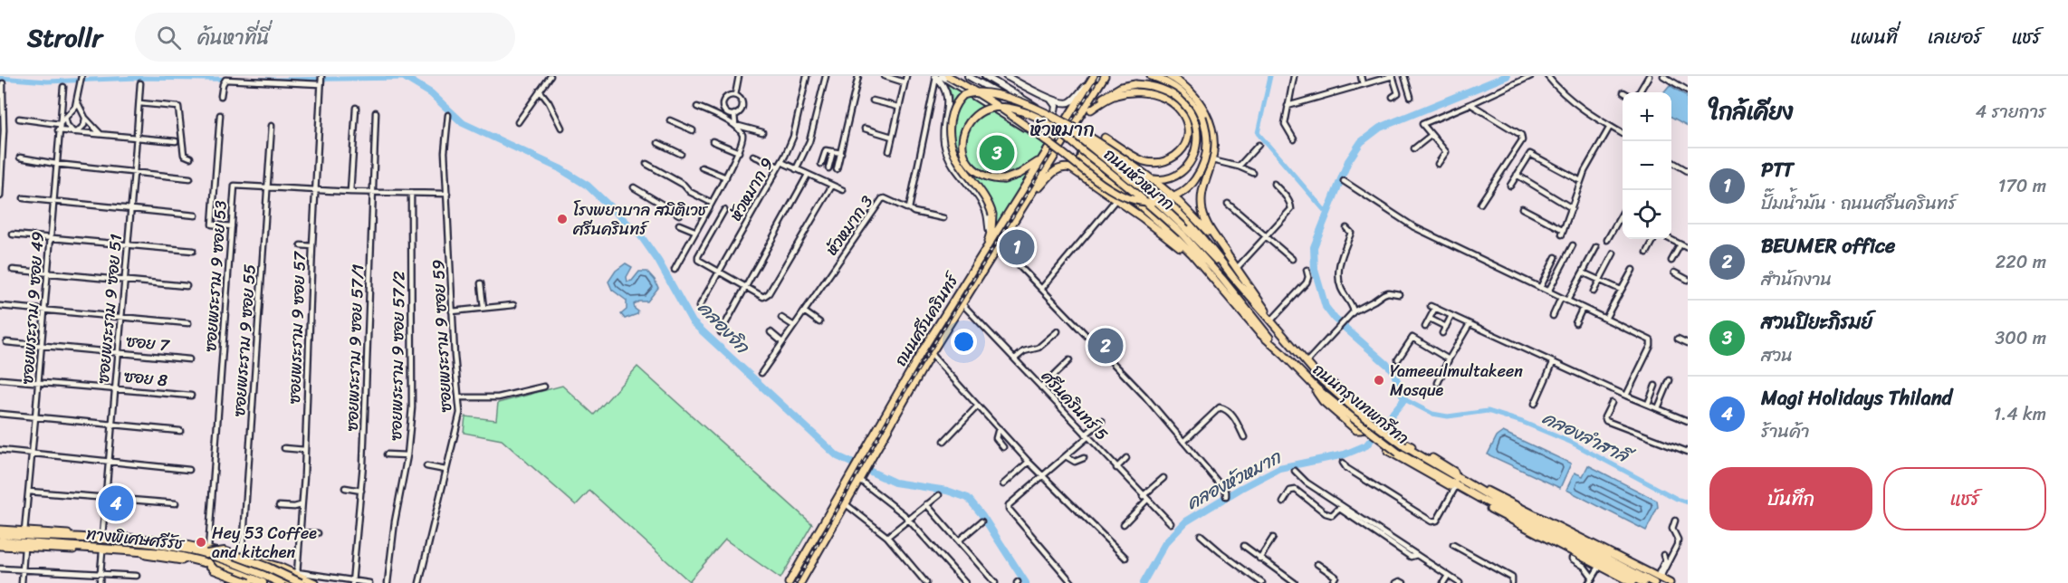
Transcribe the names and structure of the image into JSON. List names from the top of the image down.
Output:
{
  "streets": {
    "highway": ["ทางพิเศษศรีรัช"],
    "main road": ["ถนนหัวหมาก", "ถนนศรีนครินทร์", "ถนนกรุงเทพกรีฑา"],
    "street": [
      "หัวหมาก 9",
      "หัวหมาก 3",
      "ซอยพระราม 9 ซอย 53",
      "ซอยพระราม 9 ซอย 49",
      "ซอยพระราม 9 ซอย 51",
      "ซอยพระราม 9 ซอย 57",
      "ซอยพระราม 9 ซอย 59",
      "ซอยพระราม 9 ซอย 55",
      "ซอย 7",
      "ซอยพระราม 9 ซอย 57/1",
      "ซอยพระราม 9 ซอย 57/2",
      "ซอย 8",
      "ศรีนครินทร์ 5"
    ]
  },
  "crossings": [
    ["ถนนหัวหมาก", "ถนนกรุงเทพกรีฑา"],
    ["ซอยพระราม 9 ซอย 53", "ซอยพระราม 9 ซอย 57"],
    ["ซอยพระราม 9 ซอย 53", "ซอยพระราม 9 ซอย 59"],
    ["ซอยพระราม 9 ซอย 53", "ซอยพระราม 9 ซอย 55"],
    ["ซอยพระราม 9 ซอย 53", "ซอยพระราม 9 ซอย 57/1"],
    ["ซอยพระราม 9 ซอย 53", "ซอยพระราม 9 ซอย 57/2"],
    ["ซอยพระราม 9 ซอย 53", "ทางพิเศษศรีรัช"],
    ["ซอยพระราม 9 ซอย 49", "ซอย 7"],
    ["ซอยพระราม 9 ซอย 49", "ซอย 8"],
    ["ซอยพระราม 9 ซอย 51", "ซอย 7"],
    ["ซอยพระราม 9 ซอย 51", "ซอย 8"],
    ["ถนนศรีนครินทร์", "ศรีนครินทร์ 5"]
  ],
  "districts": ["หัวหมาก"],
  "water": ["คลองจิก", "คลองลำสาลี", "คลองหัวหมาก"],
  "places": ["โรงพยาบาล สมิติเวช ศรีนครินทร์", "Yameeulmultakeen Mosque", "Hey 53 Coffee and kitchen"],
  "page": {
    "header": "Strollr",
    "search": "ค้นหาที่นี่",
    "nav": ["แผนที่", "เลเยอร์", "แชร์"],
    "heading": ["ใกล้เคียง", "4 รายการ"],
    "map_buttons": ["+", "−"],
    "pins": [
      "3",
      "1",
      "2",
      "4"
    ],
    "list": [
      {
        "mark": "1",
        "name": "PTT",
        "note": "ปั๊มน้ำมัน · ถนนศรีนครินทร์",
        "value": "170 m"
      },
      {
        "mark": "2",
        "name": "BEUMER office",
        "note": "สำนักงาน",
        "value": "220 m"
      },
      {
        "mark": "3",
        "name": "สวนปิยะภิรมย์",
        "note": "สวน",
        "value": "300 m"
      },
      {
        "mark": "4",
        "name": "Magi Holidays Thiland",
        "note": "ร้านค้า",
        "value": "1.4 km"
      }
    ],
    "buttons": ["บันทึก", "แชร์"]
  }
}
